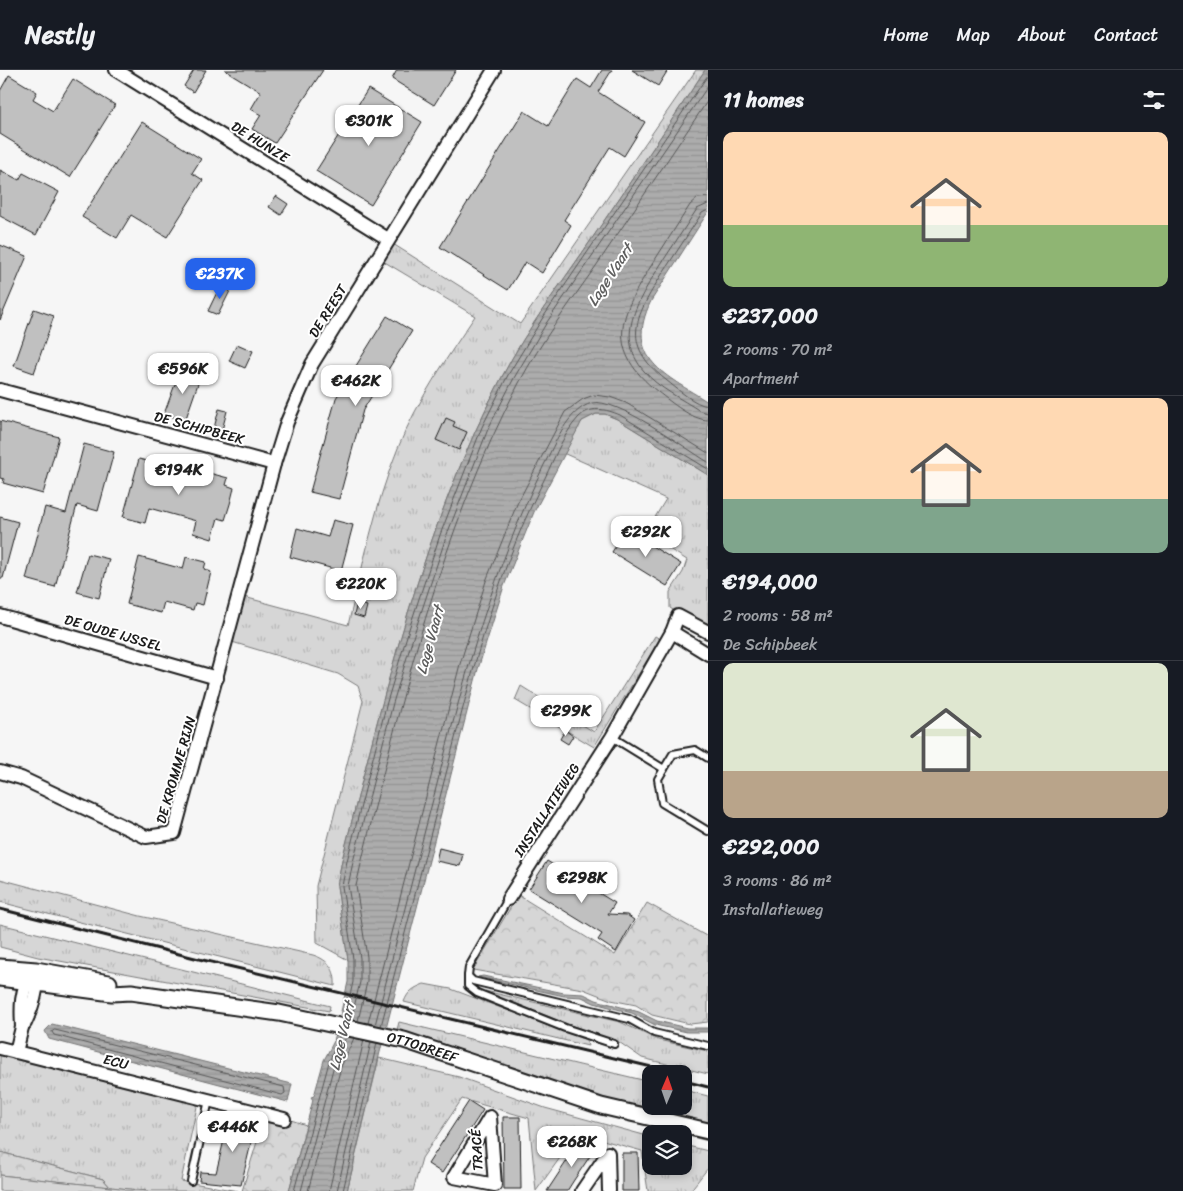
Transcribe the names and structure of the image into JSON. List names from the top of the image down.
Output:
{
  "streets": {
    "street": [
      "DE HUNZE",
      "DE REEST",
      "DE SCHIPBEEK",
      "DE OUDE IJSSEL",
      "DE KROMME RIJN",
      "INSTALLATIEWEG",
      "OTTODREEF",
      "ECU",
      "TRACÉ"
    ]
  },
  "crossings": [
    ["DE HUNZE", "DE REEST"],
    ["DE REEST", "DE SCHIPBEEK"],
    ["DE REEST", "DE OUDE IJSSEL"],
    ["DE REEST", "DE KROMME RIJN"],
    ["DE OUDE IJSSEL", "DE KROMME RIJN"]
  ],
  "water": ["Lage Vaart"],
  "north": "top",
  "page": {
    "header": "Nestly",
    "nav": [
      "Home",
      "Map",
      "About",
      "Contact"
    ],
    "heading": "11 homes",
    "price": [
      "€301K",
      "€237K",
      "€596K",
      "€462K",
      "€194K",
      "€292K",
      "€220K",
      "€299K",
      "€298K",
      "€446K",
      "€268K"
    ],
    "list": [
      {
        "name": "€237,000",
        "note": "2 rooms · 70 m² · Apartment"
      },
      {
        "name": "€194,000",
        "note": "2 rooms · 58 m² · De Schipbeek"
      },
      {
        "name": "€292,000",
        "note": "3 rooms · 86 m² · Installatieweg"
      }
    ]
  }
}
